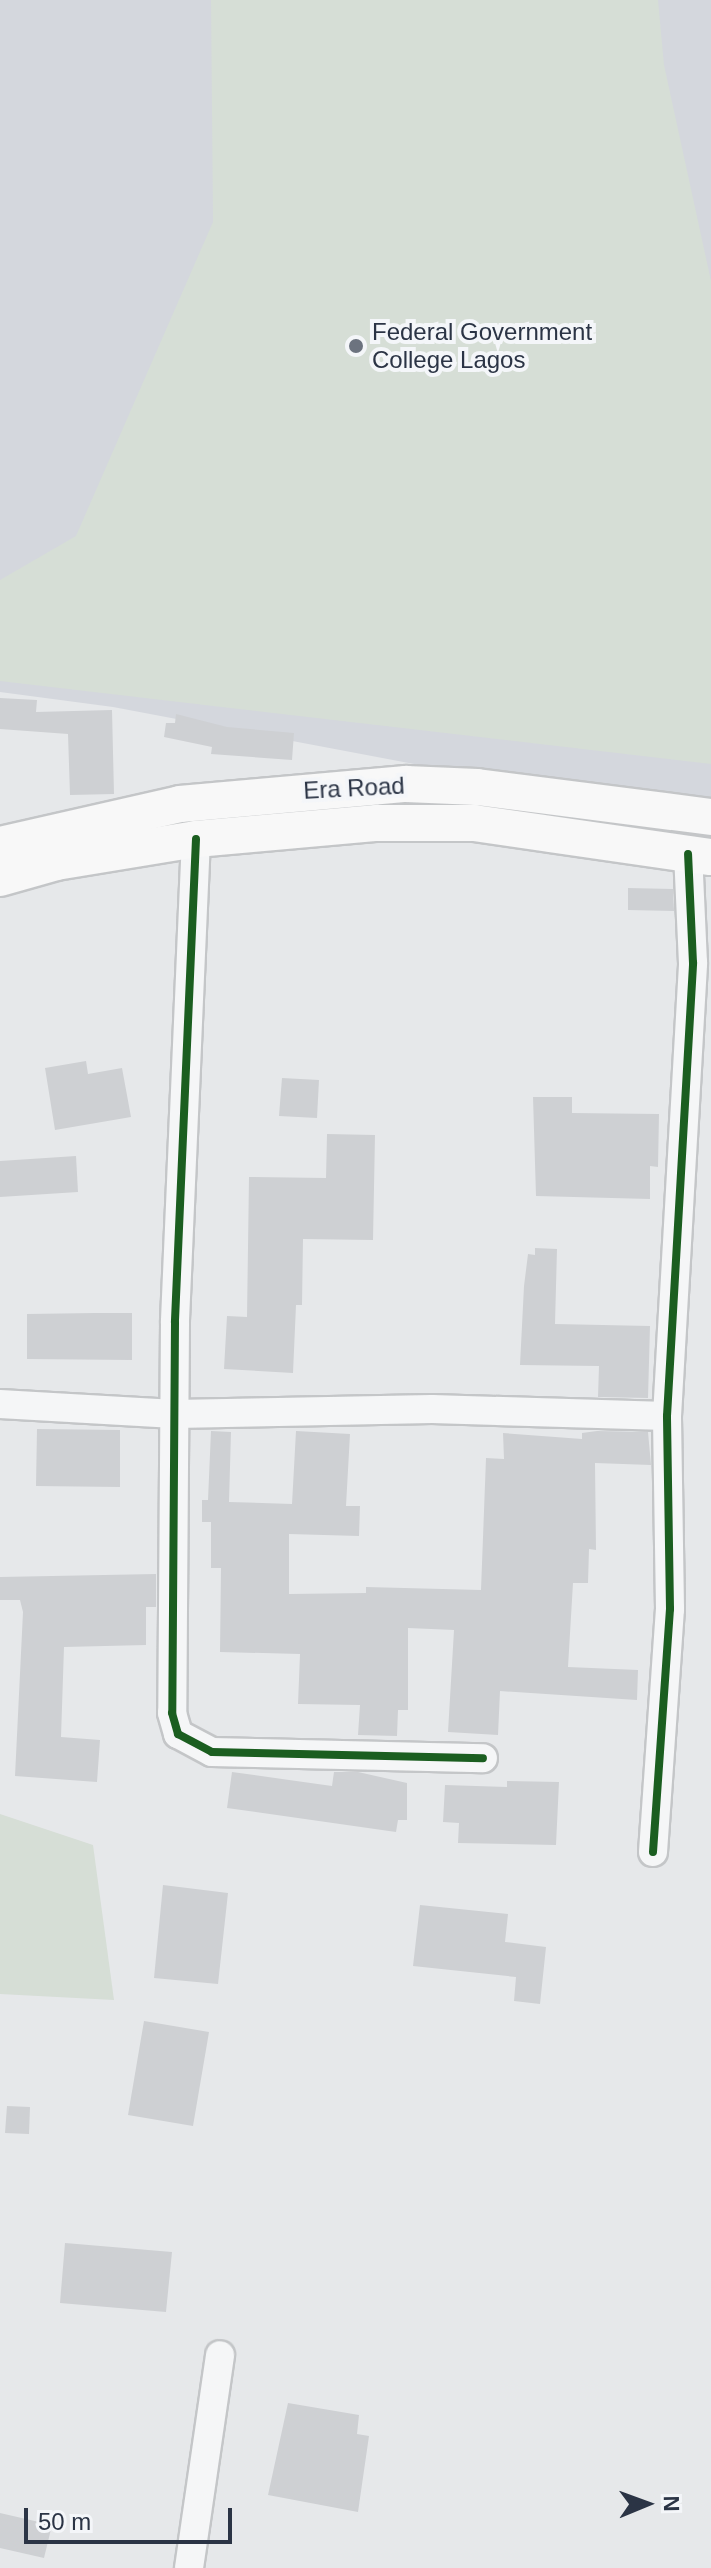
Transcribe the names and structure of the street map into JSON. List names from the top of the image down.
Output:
{
  "streets": {
    "main road": ["Era Road"]
  },
  "places": ["Federal Government College Lagos"],
  "scale_bar": "50 m",
  "north": "right"
}
